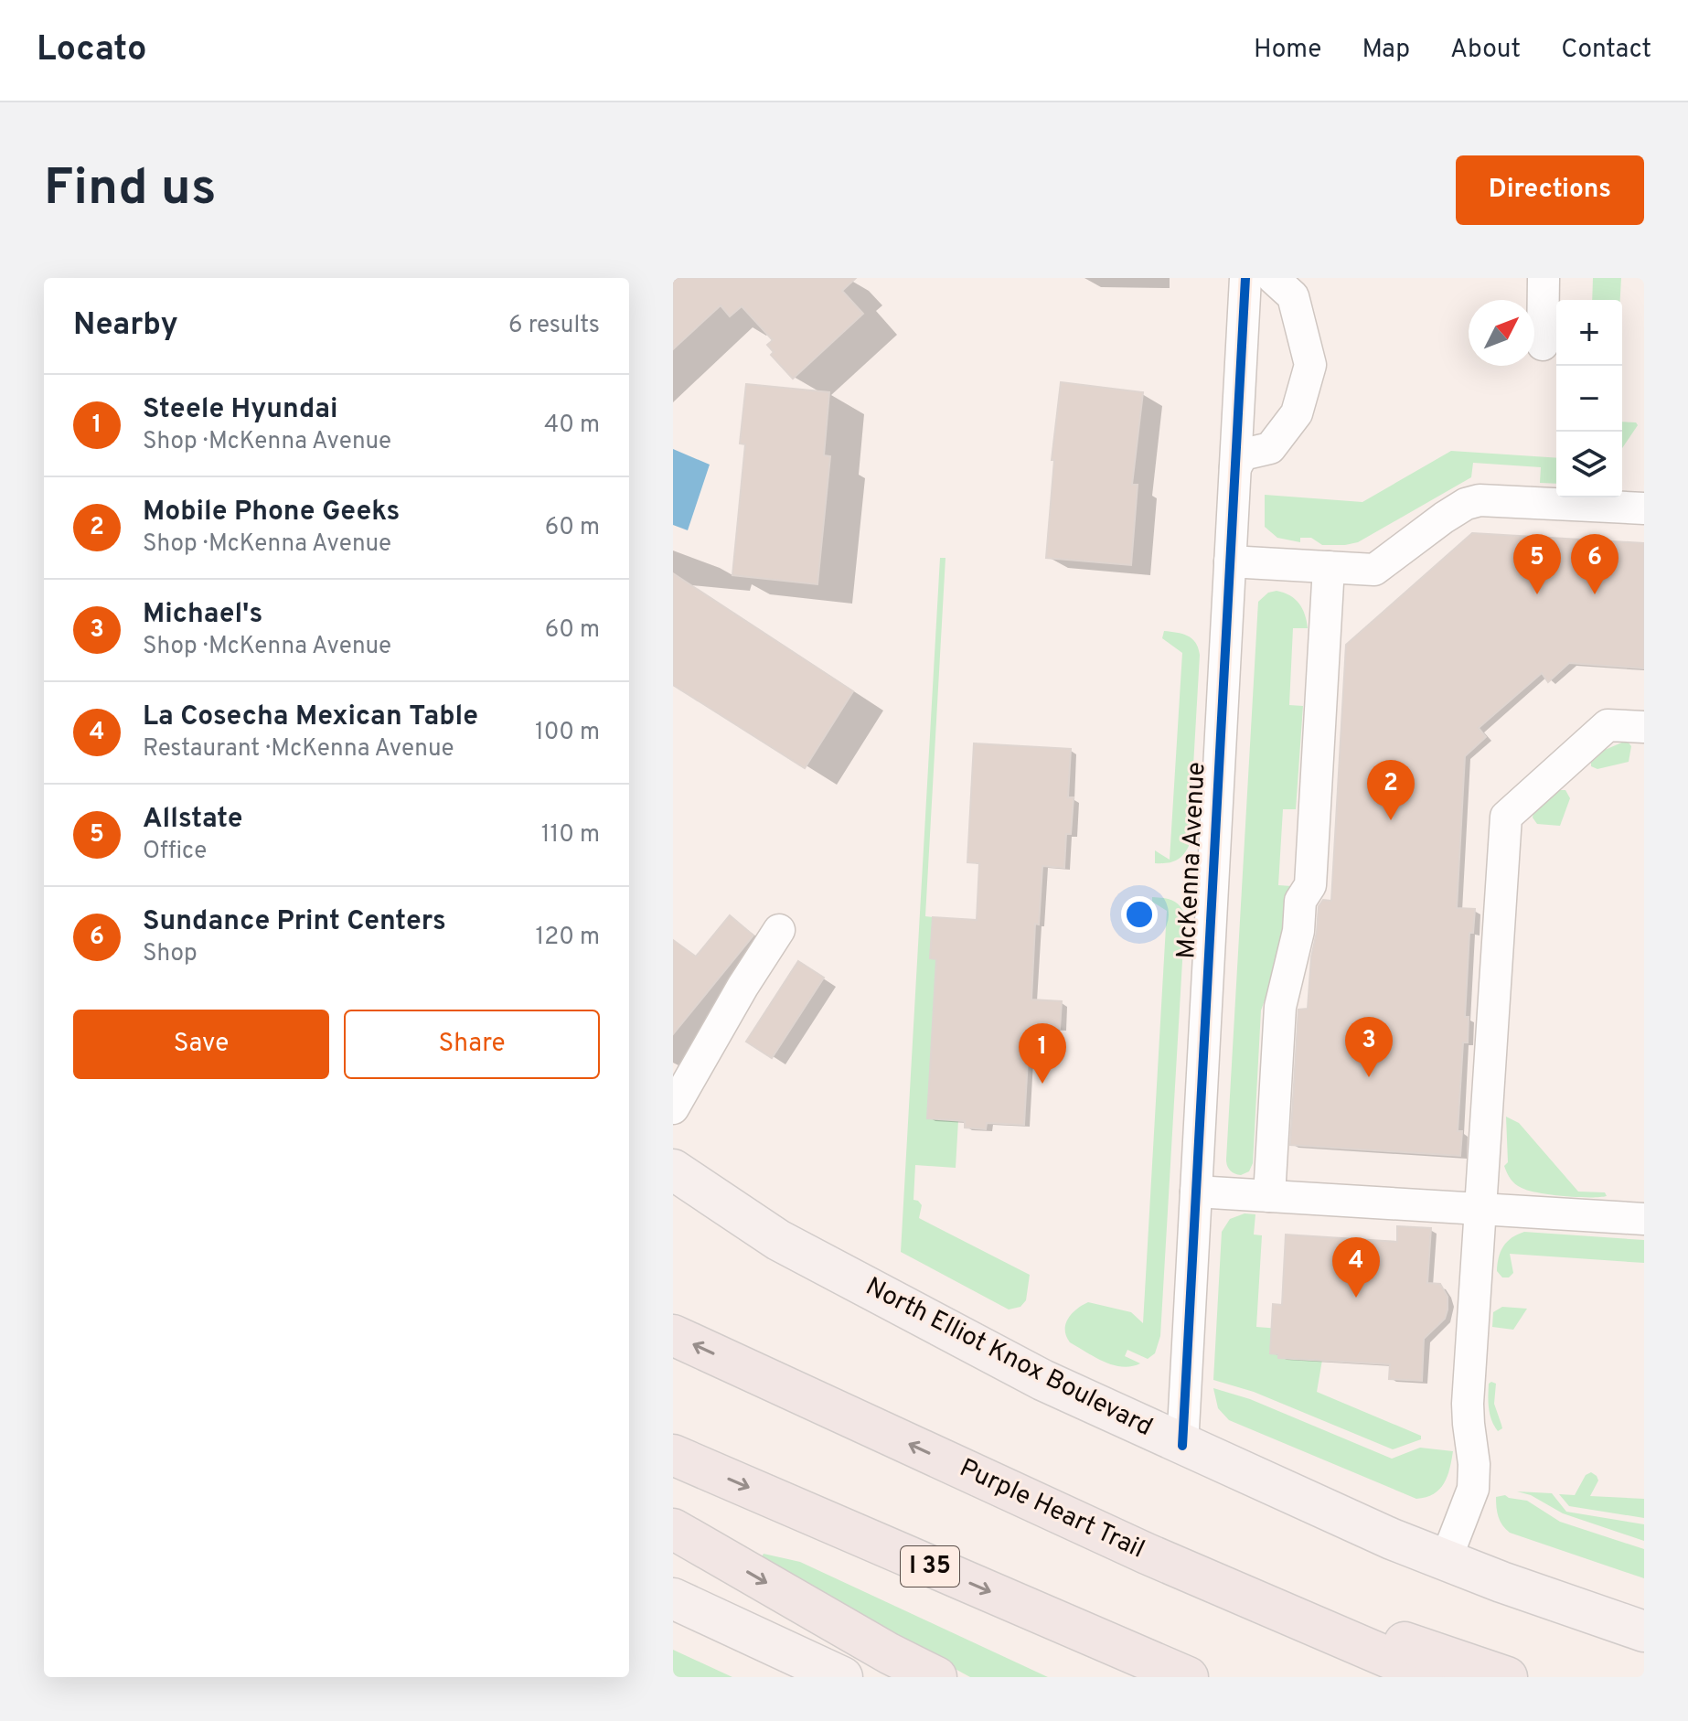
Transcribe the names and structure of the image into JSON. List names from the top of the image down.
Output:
{
  "streets": {
    "highway": ["Purple Heart Trail", "I 35"],
    "main road": ["North Elliot Knox Boulevard"],
    "street": ["McKenna Avenue"]
  },
  "crossings": [
    ["McKenna Avenue", "North Elliot Knox Boulevard"]
  ],
  "north": "top right",
  "page": {
    "header": "Locato",
    "nav": [
      "Home",
      "Map",
      "About",
      "Contact"
    ],
    "buttons": [
      "Directions",
      ["Save", "Share"]
    ],
    "title": "Find us",
    "heading": ["Nearby", "6 results"],
    "map_buttons": ["+", "−"],
    "list": [
      {
        "mark": "1",
        "name": "Steele Hyundai",
        "note": "Shop · McKenna Avenue",
        "value": "40 m"
      },
      {
        "mark": "2",
        "name": "Mobile Phone Geeks",
        "note": "Shop · McKenna Avenue",
        "value": "60 m"
      },
      {
        "mark": "3",
        "name": "Michael's",
        "note": "Shop · McKenna Avenue",
        "value": "60 m"
      },
      {
        "mark": "4",
        "name": "La Cosecha Mexican Table",
        "note": "Restaurant · McKenna Avenue",
        "value": "100 m"
      },
      {
        "mark": "5",
        "name": "Allstate",
        "note": "Office",
        "value": "110 m"
      },
      {
        "mark": "6",
        "name": "Sundance Print Centers",
        "note": "Shop",
        "value": "120 m"
      }
    ],
    "pins": [
      "5",
      "6",
      "2",
      "3",
      "1",
      "4"
    ]
  }
}
